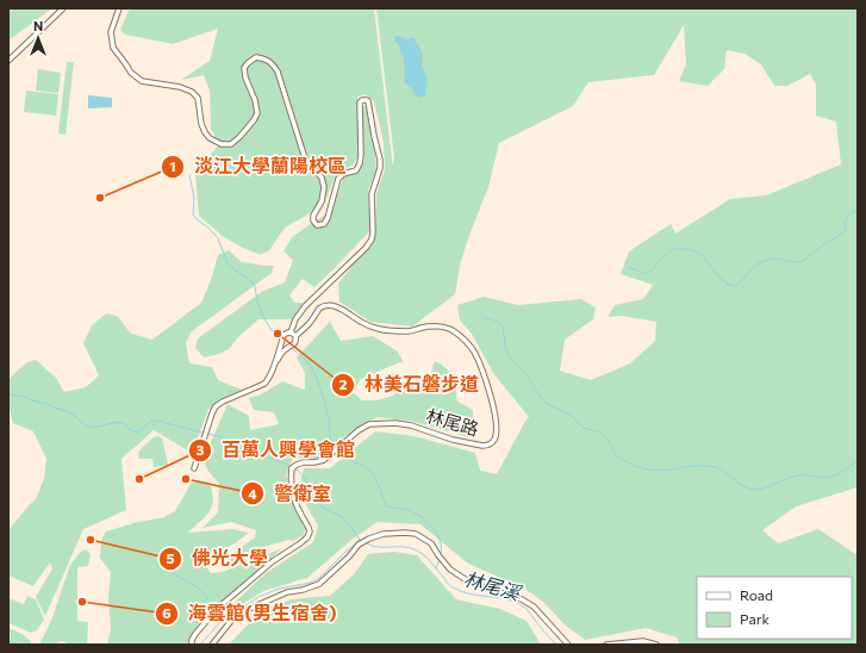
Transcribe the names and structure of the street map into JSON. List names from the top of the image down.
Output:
{
  "streets": {
    "street": ["林尾路"]
  },
  "water": ["林尾溪"],
  "places": [
    "淡江大學蘭陽校區",
    "林美石磐步道",
    "百萬人興學會館",
    "警衛室",
    "佛光大學",
    "海雲館(男生宿舍)"
  ],
  "legend": ["Road", "Park"],
  "north": "top"
}
